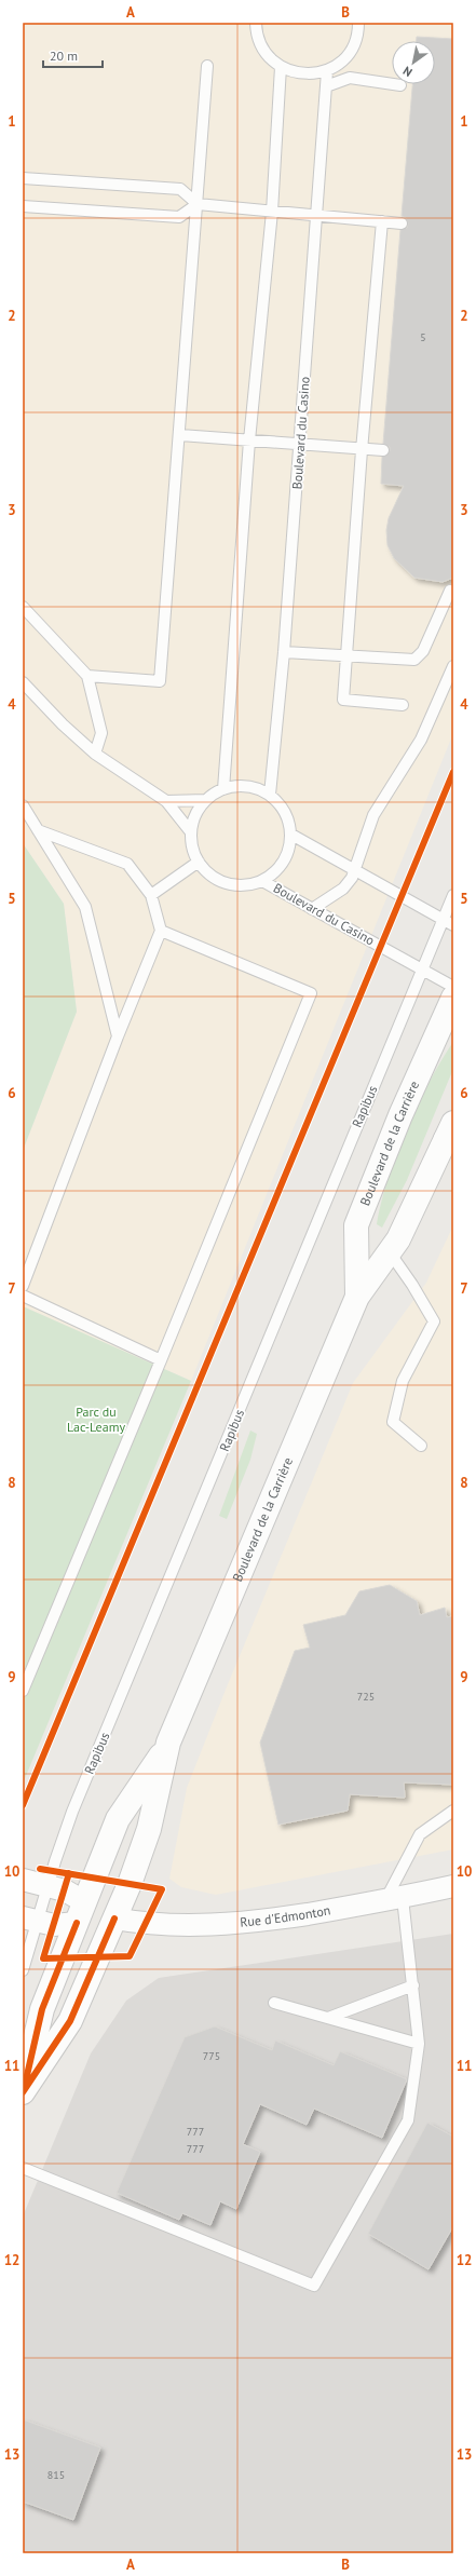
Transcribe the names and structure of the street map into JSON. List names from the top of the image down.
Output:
{
  "streets": {
    "street": ["Boulevard de la Carrière", "Rue d'Edmonton"],
    "lane": ["Boulevard du Casino", "Rapibus"]
  },
  "crossings": [
    ["Boulevard du Casino", "Rapibus"],
    ["Boulevard de la Carrière", "Rue d'Edmonton"]
  ],
  "parks": ["Parc du Lac-Leamy"],
  "house_numbers": [
    "5",
    "725",
    "775",
    "777",
    "777",
    "815"
  ],
  "scale_bar": "20 m",
  "north": "bottom left",
  "grid": {
    "columns": ["A", "B"],
    "rows": [
      "1",
      "2",
      "3",
      "4",
      "5",
      "6",
      "7",
      "8",
      "9",
      "10",
      "11",
      "12",
      "13"
    ]
  }
}
